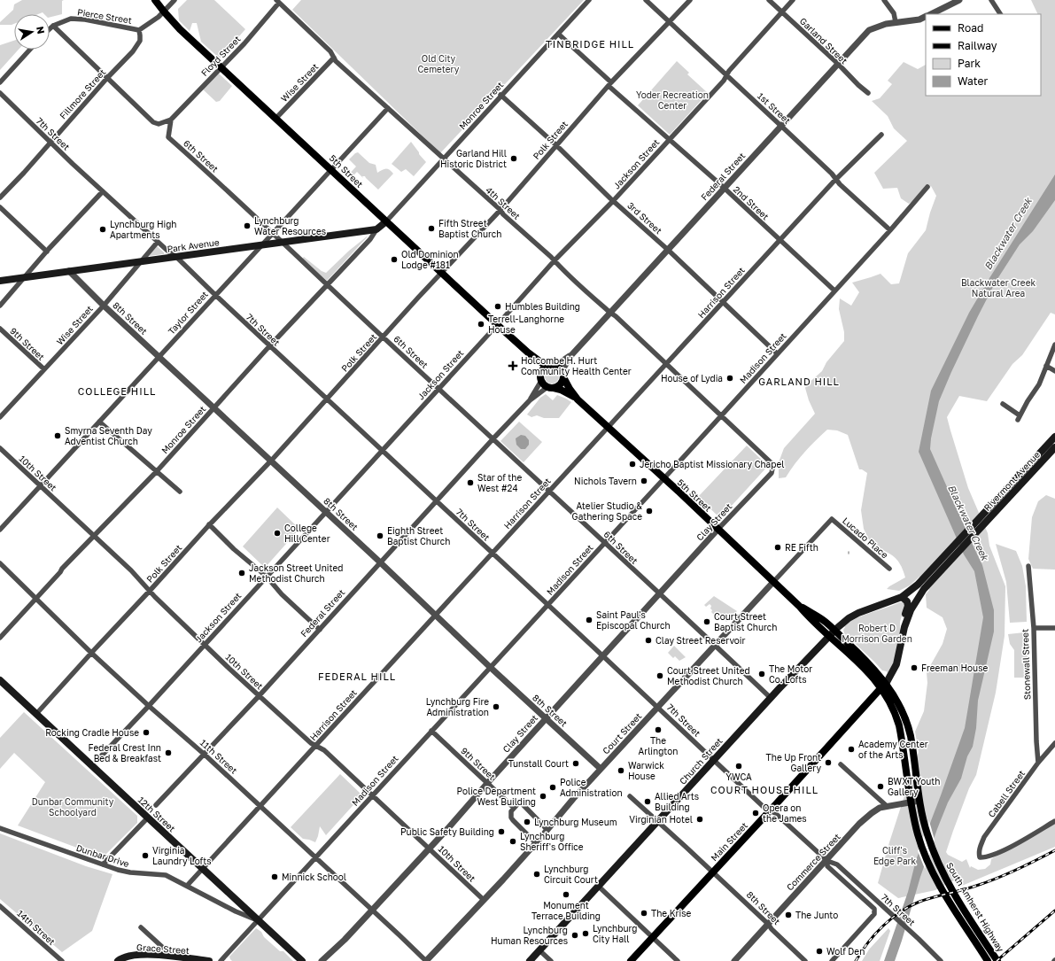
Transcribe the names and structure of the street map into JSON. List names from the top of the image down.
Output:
{
  "streets": {
    "main road": [
      "5th Street",
      "Park Avenue",
      "Rivermont Avenue",
      "Church Street",
      "12th Street",
      "Main Street",
      "South Amherst Highway",
      "Grace Street"
    ],
    "street": [
      "Pierce Street",
      "Garland Street",
      "Floyd Street",
      "Wise Street",
      "Fillmore Street",
      "Monroe Street",
      "1st Street",
      "7th Street",
      "Polk Street",
      "6th Street",
      "Jackson Street",
      "Federal Street",
      "4th Street",
      "2nd Street",
      "3rd Street",
      "Harrison Street",
      "Taylor Street",
      "8th Street",
      "9th Street",
      "Madison Street",
      "10th Street",
      "Clay Street",
      "Lucado Place",
      "Stonewall Street",
      "Court Street",
      "11th Street",
      "Cabell Street",
      "Dunbar Drive",
      "Commerce Street",
      "14th Street"
    ]
  },
  "crossings": [
    ["Pierce Street", "Fillmore Street"],
    ["Pierce Street", "5th Street"],
    ["Garland Street", "Jackson Street"],
    ["Garland Street", "Federal Street"],
    ["Floyd Street", "6th Street"],
    ["Floyd Street", "5th Street"],
    ["Floyd Street", "4th Street"],
    ["Wise Street", "7th Street"],
    ["Wise Street", "5th Street"],
    ["Wise Street", "4th Street"],
    ["Wise Street", "Park Avenue"],
    ["Wise Street", "8th Street"],
    ["Wise Street", "9th Street"],
    ["Fillmore Street", "7th Street"],
    ["Monroe Street", "7th Street"],
    ["Monroe Street", "6th Street"],
    ["Monroe Street", "5th Street"],
    ["Monroe Street", "4th Street"],
    ["Monroe Street", "2nd Street"],
    ["Monroe Street", "3rd Street"],
    ["Monroe Street", "Park Avenue"],
    ["Monroe Street", "8th Street"],
    ["Monroe Street", "10th Street"],
    ["Monroe Street", "11th Street"],
    ["1st Street", "Polk Street"],
    ["1st Street", "Jackson Street"],
    ["1st Street", "Federal Street"],
    ["1st Street", "Harrison Street"],
    ["1st Street", "Madison Street"],
    ["7th Street", "Polk Street"],
    ["7th Street", "Jackson Street"],
    ["7th Street", "Federal Street"],
    ["7th Street", "Park Avenue"],
    ["7th Street", "Harrison Street"],
    ["7th Street", "Taylor Street"],
    ["7th Street", "Madison Street"],
    ["7th Street", "Clay Street"],
    ["7th Street", "Court Street"],
    ["7th Street", "Church Street"],
    ["7th Street", "Main Street"],
    ["7th Street", "Commerce Street"],
    ["Polk Street", "6th Street"],
    ["Polk Street", "5th Street"],
    ["Polk Street", "4th Street"],
    ["Polk Street", "2nd Street"],
    ["Polk Street", "3rd Street"],
    ["Polk Street", "8th Street"],
    ["Polk Street", "10th Street"],
    ["Polk Street", "11th Street"],
    ["Polk Street", "12th Street"],
    ["6th Street", "Jackson Street"],
    ["6th Street", "Federal Street"],
    ["6th Street", "Park Avenue"],
    ["6th Street", "Harrison Street"],
    ["6th Street", "Taylor Street"],
    ["6th Street", "Madison Street"],
    ["6th Street", "Clay Street"],
    ["6th Street", "Court Street"],
    ["6th Street", "Church Street"],
    ["Jackson Street", "5th Street"],
    ["Jackson Street", "4th Street"],
    ["Jackson Street", "2nd Street"],
    ["Jackson Street", "3rd Street"],
    ["Jackson Street", "8th Street"],
    ["Jackson Street", "10th Street"],
    ["Jackson Street", "11th Street"],
    ["5th Street", "Federal Street"],
    ["5th Street", "Harrison Street"],
    ["5th Street", "Taylor Street"],
    ["5th Street", "Madison Street"],
    ["5th Street", "Clay Street"],
    ["5th Street", "Court Street"],
    ["5th Street", "Church Street"],
    ["5th Street", "Main Street"],
    ["5th Street", "Commerce Street"],
    ["5th Street", "South Amherst Highway"],
    ["Federal Street", "4th Street"],
    ["Federal Street", "2nd Street"],
    ["Federal Street", "3rd Street"],
    ["Federal Street", "8th Street"],
    ["Federal Street", "10th Street"],
    ["Federal Street", "11th Street"],
    ["4th Street", "Harrison Street"],
    ["4th Street", "Taylor Street"],
    ["4th Street", "Madison Street"],
    ["4th Street", "Clay Street"],
    ["2nd Street", "Harrison Street"],
    ["2nd Street", "Madison Street"],
    ["3rd Street", "Harrison Street"],
    ["3rd Street", "Madison Street"],
    ["Park Avenue", "Taylor Street"],
    ["Park Avenue", "8th Street"],
    ["Harrison Street", "8th Street"],
    ["Harrison Street", "10th Street"],
    ["Harrison Street", "11th Street"],
    ["Harrison Street", "12th Street"],
    ["Harrison Street", "Dunbar Drive"],
    ["Taylor Street", "8th Street"],
    ["Taylor Street", "10th Street"],
    ["8th Street", "Madison Street"],
    ["8th Street", "Clay Street"],
    ["8th Street", "Court Street"],
    ["8th Street", "Church Street"],
    ["8th Street", "Main Street"],
    ["8th Street", "Commerce Street"],
    ["9th Street", "Madison Street"],
    ["9th Street", "Clay Street"],
    ["Madison Street", "10th Street"],
    ["Madison Street", "Clay Street"],
    ["Madison Street", "11th Street"],
    ["Madison Street", "12th Street"],
    ["Madison Street", "Dunbar Drive"],
    ["10th Street", "Clay Street"],
    ["10th Street", "Court Street"],
    ["Rivermont Avenue", "Church Street"],
    ["Rivermont Avenue", "Main Street"],
    ["Clay Street", "11th Street"],
    ["Lucado Place", "Court Street"],
    ["Stonewall Street", "Cabell Street"],
    ["Court Street", "11th Street"],
    ["12th Street", "Dunbar Drive"],
    ["Commerce Street", "South Amherst Highway"]
  ],
  "districts": [
    "TINBRIDGE HILL",
    "GARLAND HILL",
    "COLLEGE HILL",
    "FEDERAL HILL",
    "COURT HOUSE HILL"
  ],
  "water": ["Blackwater Creek"],
  "parks": [
    "Old City Cemetery",
    "Yoder Recreation Center",
    "Blackwater Creek Natural Area",
    "Robert D Morrison Garden",
    "Dunbar Community Schoolyard",
    "Cliff's Edge Park"
  ],
  "places": {
    "other": [
      "Garland Hill Historic District",
      "Lynchburg Water Resources",
      "Fifth Street Baptist Church",
      "Lynchburg High Apartments",
      "Old Dominion Lodge #181",
      "Humbles Building",
      "Terrell-Langhorne House",
      "House of Lydia",
      "Smyrna Seventh Day Adventist Church",
      "Jericho Baptist Missionary Chapel",
      "Nichols Tavern",
      "Star of the West #24",
      "Atelier Studio & Gathering Space",
      "College Hill Center",
      "Eighth Street Baptist Church",
      "RE Fifth",
      "Jackson Street United Methodist Church",
      "Saint Paul's Episcopal Church",
      "Court Street Baptist Church",
      "Clay Street Reservoir",
      "Freeman House",
      "The Motor Co. Lofts",
      "Court Street United Methodist Church",
      "Lynchburg Fire Administration",
      "The Arlington",
      "Rocking Cradle House",
      "Academy Center of the Arts",
      "Federal Crest Inn Bed & Breakfast",
      "The Up Front Gallery",
      "Tunstall Court",
      "YWCA",
      "Warwick House",
      "BWXT Youth Gallery",
      "Police Administration",
      "Police Department West Building",
      "Allied Arts Building",
      "Opera on the James",
      "Virginian Hotel",
      "Lynchburg Museum",
      "Public Safety Building",
      "Lynchburg Sheriff's Office",
      "Virginia Laundry Lofts",
      "Lynchburg Circuit Court",
      "Minnick School",
      "Monument Terrace Building",
      "The Krise",
      "The Junto",
      "Lynchburg City Hall",
      "Lynchburg Human Resources",
      "Wolf Den"
    ],
    "health": ["Holcombe H. Hurt Community Health Center"]
  },
  "legend": [
    "Road",
    "Railway",
    "Park",
    "Water"
  ],
  "north": "right"
}
